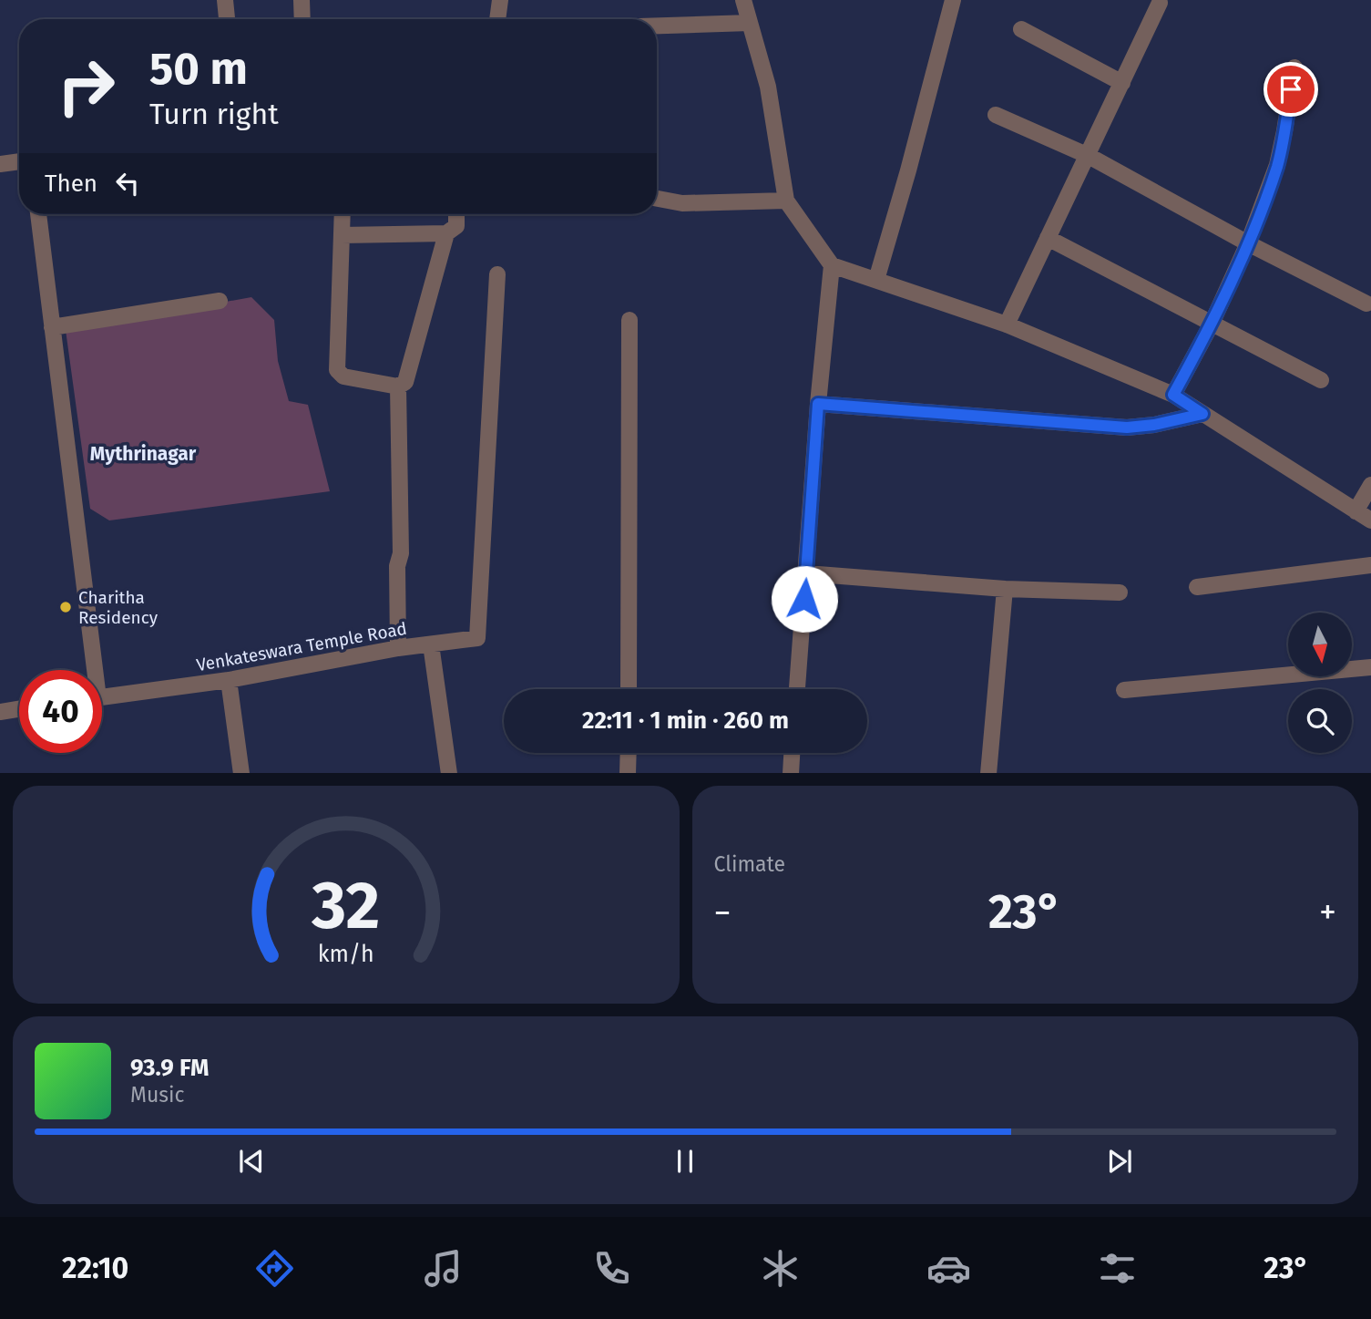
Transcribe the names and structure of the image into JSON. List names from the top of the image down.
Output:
{
  "streets": {
    "street": ["Venkateswara Temple Road"]
  },
  "districts": ["Mythrinagar"],
  "places": ["Charitha Residency"],
  "north": "bottom",
  "page": {
    "turn": ["50 m", "Turn right"],
    "then": "Then",
    "limit": "40",
    "trip": "22:11 · 1 min · 260 m",
    "tile": "Climate",
    "heat": ["−", "23°", "+"],
    "song": ["93.9 FM", "Music"],
    "tabs": ["22:10", "23°"],
    "gauge": ["32", "km/h"]
  }
}
